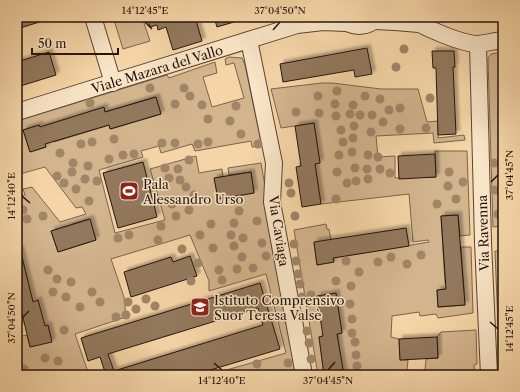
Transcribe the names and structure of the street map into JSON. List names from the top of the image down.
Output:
{
  "streets": {
    "street": ["Viale Mazara del Vallo", "Via Caviaga", "Via Ravenna"]
  },
  "crossings": [
    ["Viale Mazara del Vallo", "Via Caviaga"]
  ],
  "places": {
    "sports": ["Pala Alessandro Urso"],
    "school or university": ["Istituto Comprensivo Suor Teresa Valsè"]
  },
  "scale_bar": "50 m",
  "coordinates": [
    "14°12'45\"E",
    "37°04'50\"N",
    "37°04'45\"N",
    "14°12'40\"E"
  ]
}
